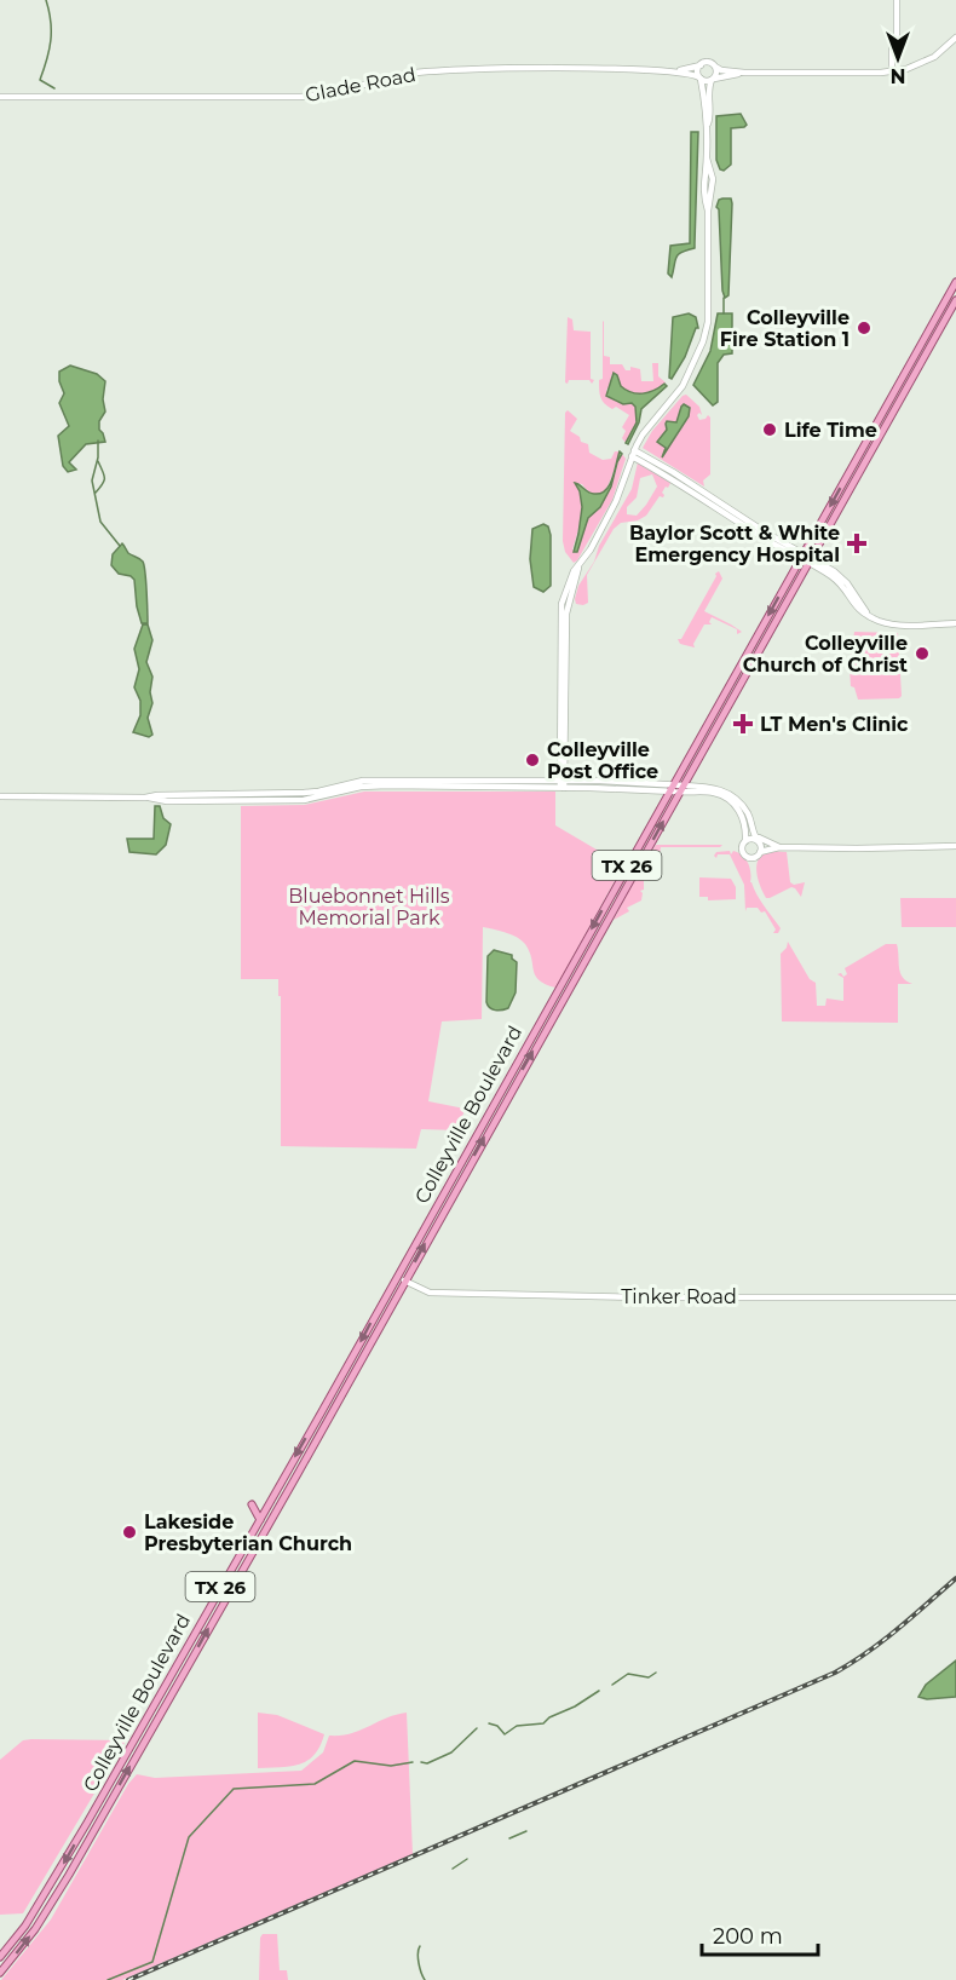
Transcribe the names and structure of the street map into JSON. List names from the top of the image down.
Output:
{
  "streets": {
    "main road": [
      "Glade Road",
      "TX 26",
      "Colleyville Boulevard",
      "Tinker Road"
    ]
  },
  "crossings": [
    ["Colleyville Boulevard", "Tinker Road"]
  ],
  "parks": ["Bluebonnet Hills Memorial Park"],
  "places": {
    "other": [
      "Colleyville Fire Station 1",
      "Life Time",
      "Colleyville Church of Christ",
      "Colleyville Post Office",
      "Lakeside Presbyterian Church"
    ],
    "health": ["Baylor Scott & White Emergency Hospital", "LT Men's Clinic"]
  },
  "scale_bar": "200 m",
  "north": "bottom"
}
